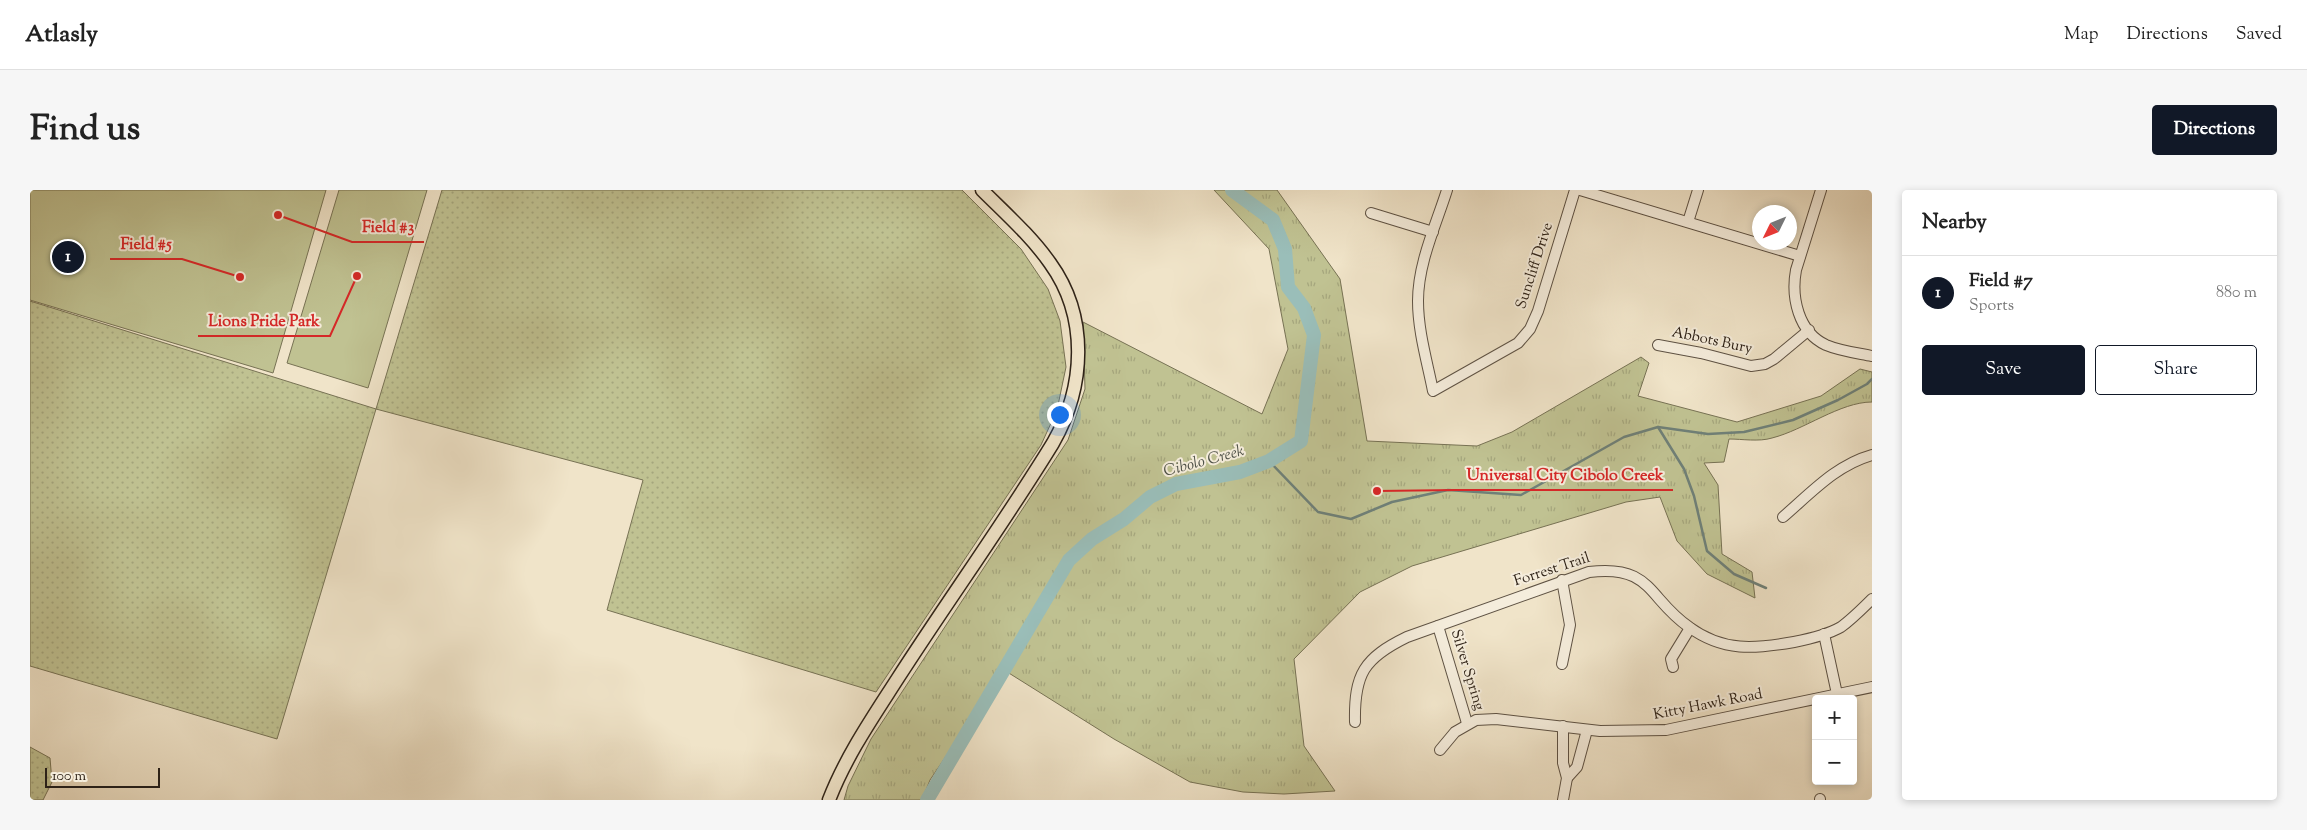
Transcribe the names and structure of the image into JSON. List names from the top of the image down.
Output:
{
  "streets": {
    "street": [
      "Suncliff Drive",
      "Abbots Bury",
      "Forrest Trail",
      "Silver Spring",
      "Kitty Hawk Road"
    ]
  },
  "crossings": [
    ["Forrest Trail", "Silver Spring"],
    ["Silver Spring", "Kitty Hawk Road"]
  ],
  "water": ["Cibolo Creek"],
  "places": [
    "Field #3",
    "Lions Pride Park",
    "Field #5",
    "Universal City Cibolo Creek"
  ],
  "scale_bar": "100 m",
  "north": "bottom left",
  "page": {
    "header": "Atlasly",
    "nav": ["Map", "Directions", "Saved"],
    "title": "Find us",
    "buttons": [
      "Directions",
      ["Save", "Share"]
    ],
    "heading": "Nearby",
    "pins": "1",
    "list": [
      {
        "mark": "1",
        "name": "Field #7",
        "note": "Sports",
        "value": "880 m"
      }
    ],
    "map_buttons": ["+", "−"],
    "scale": "100 m"
  }
}
